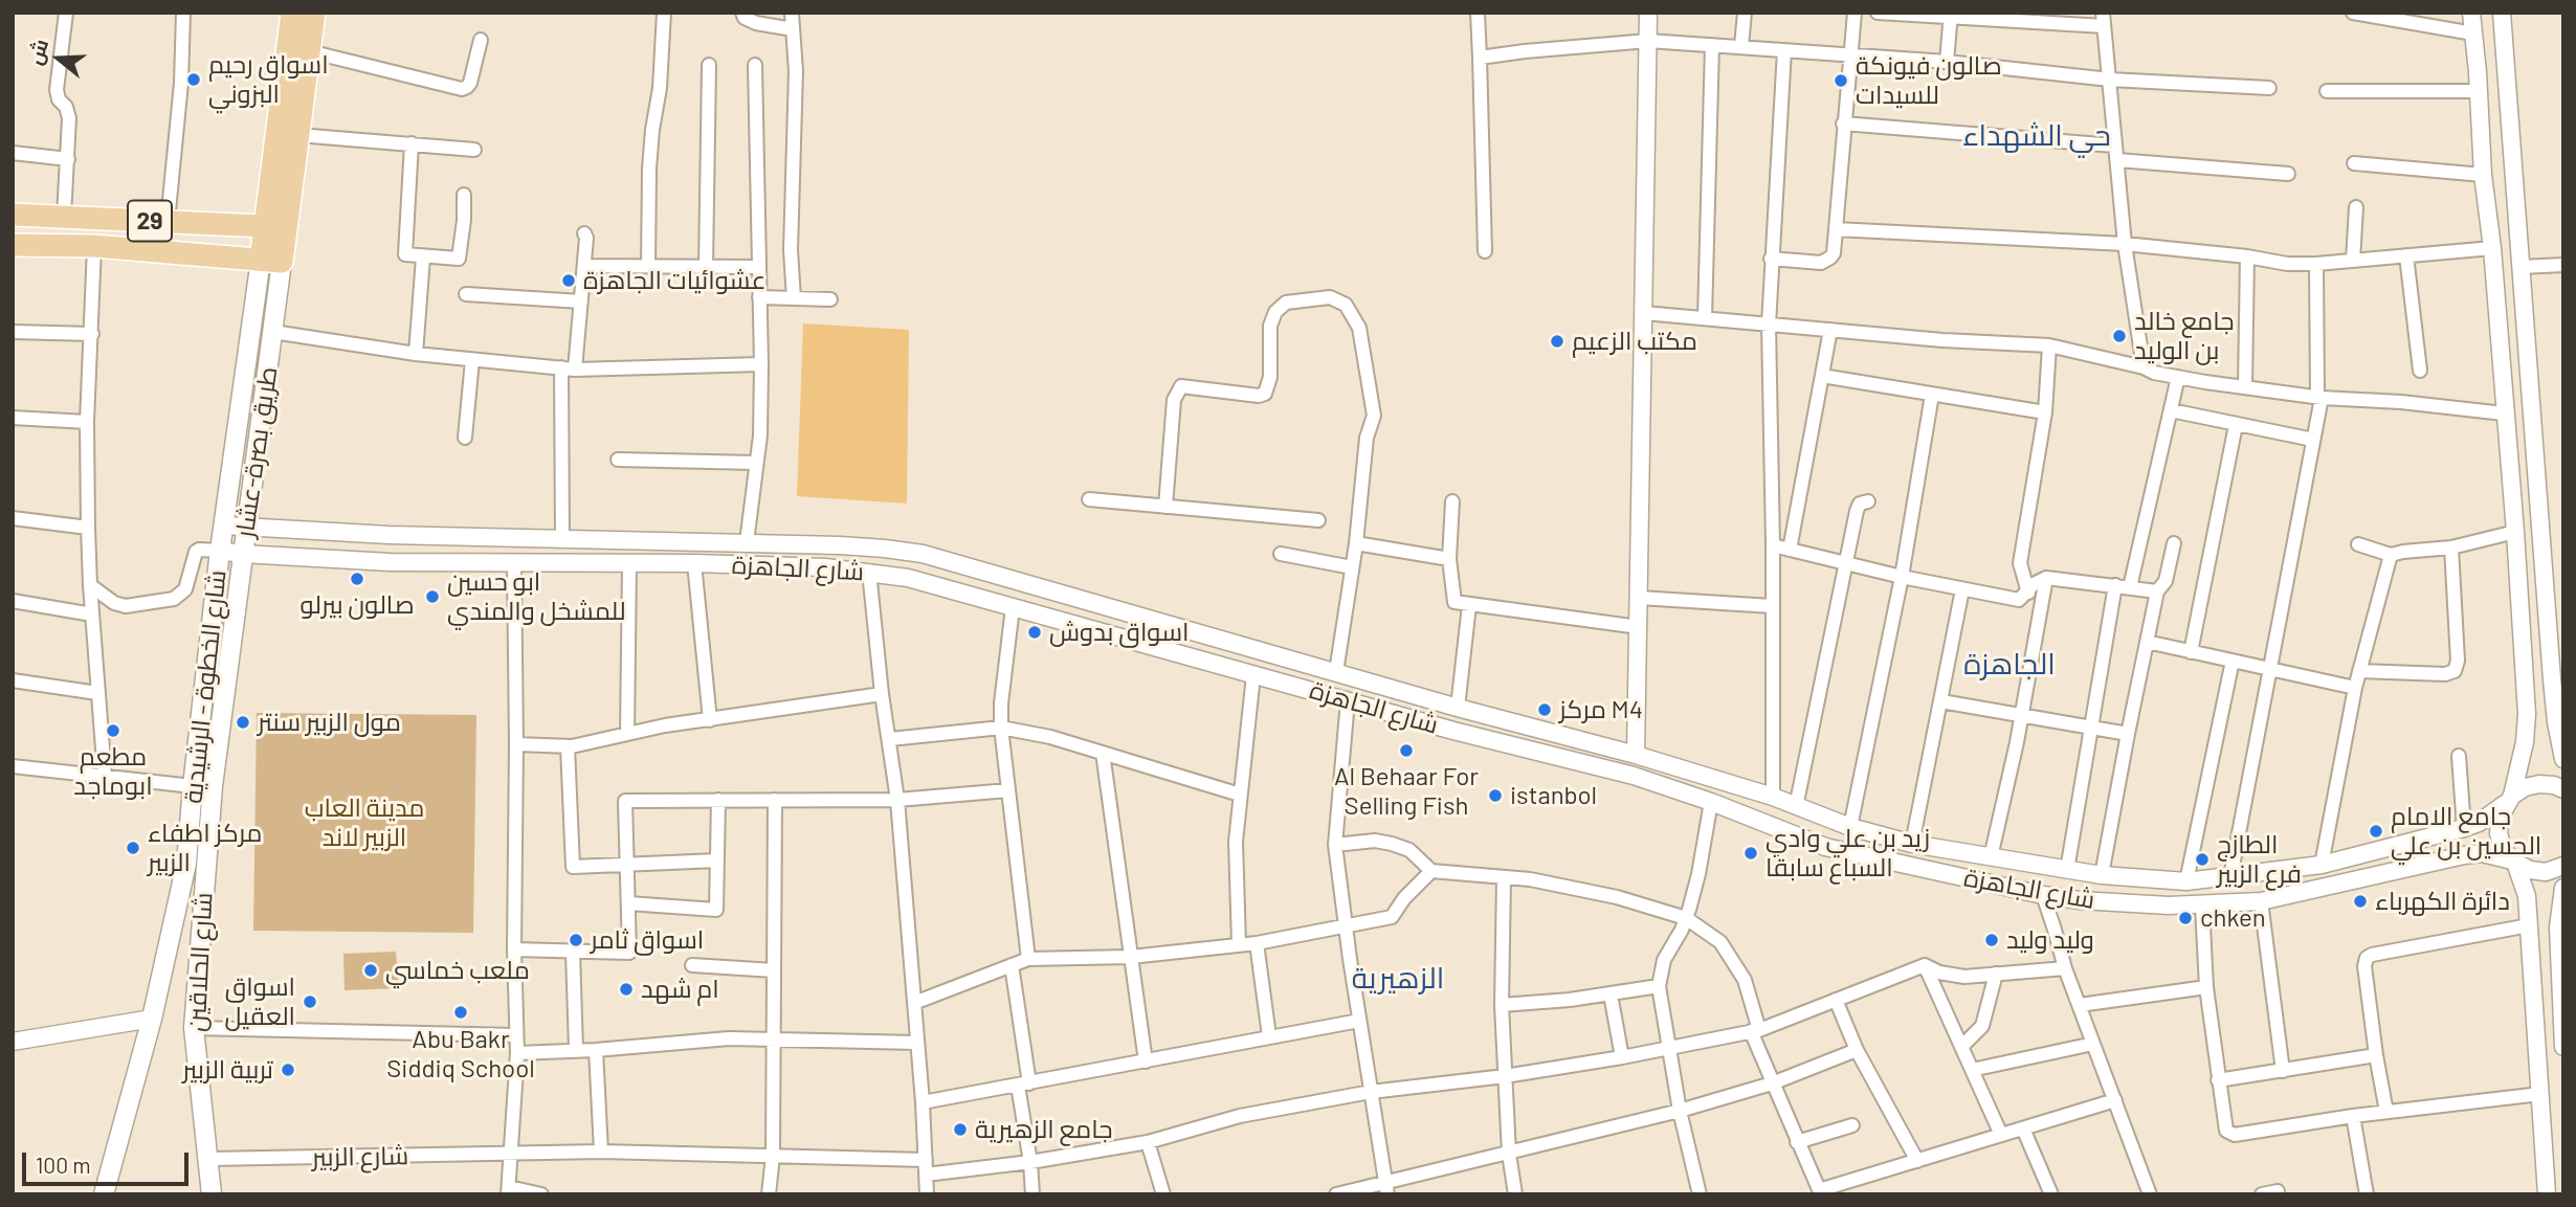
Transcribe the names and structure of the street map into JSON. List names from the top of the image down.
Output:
{
  "streets": {
    "main road": [
      "29",
      "طريق بصرة-عشار",
      "شارع الخطوة - الرشيدية",
      "شارع الحلاقين"
    ],
    "street": ["شارع الجاهزة", "شارع الزبير"]
  },
  "crossings": [
    ["29", "طريق بصرة-عشار"],
    ["29", "شارع الخطوة - الرشيدية"],
    ["طريق بصرة-عشار", "شارع الجاهزة"],
    ["طريق بصرة-عشار", "شارع الخطوة - الرشيدية"],
    ["طريق بصرة-عشار", "شارع الحلاقين"],
    ["شارع الجاهزة", "شارع الخطوة - الرشيدية"],
    ["شارع الحلاقين", "شارع الزبير"]
  ],
  "districts": ["حي الشهداء", "الجاهزة", "الزهيرية"],
  "parks": ["مدينة العاب الزبير لاند"],
  "places": [
    "اسواق رحيم البزوني",
    "صالون فيونكة للسيدات",
    "عشوائيات الجاهزة",
    "جامع خالد بن الوليد",
    "مكتب الزعيم",
    "صالون بيرلو",
    "ابو حسين للمشخل والمندي",
    "اسواق بدوش",
    "مركز M4",
    "مول الزبير سنتر",
    "مطعم ابوماجد",
    "Al Behaar For Selling Fish",
    "istanbol",
    "جامع الامام الحسين بن علي",
    "مركز اطفاء الزبير",
    "زيد بن علي وادي السباع سابقا",
    "الطازج فرع الزبير",
    "دائرة الكهرباء",
    "chken",
    "اسواق ثامر",
    "وليد وليد",
    "ملعب خماسي",
    "ام شهد",
    "اسواق العقيل",
    "Abu Bakr Siddiq School",
    "تربية الزبير",
    "جامع الزهيرية"
  ],
  "scale_bar": "100 m",
  "north": "left"
}
